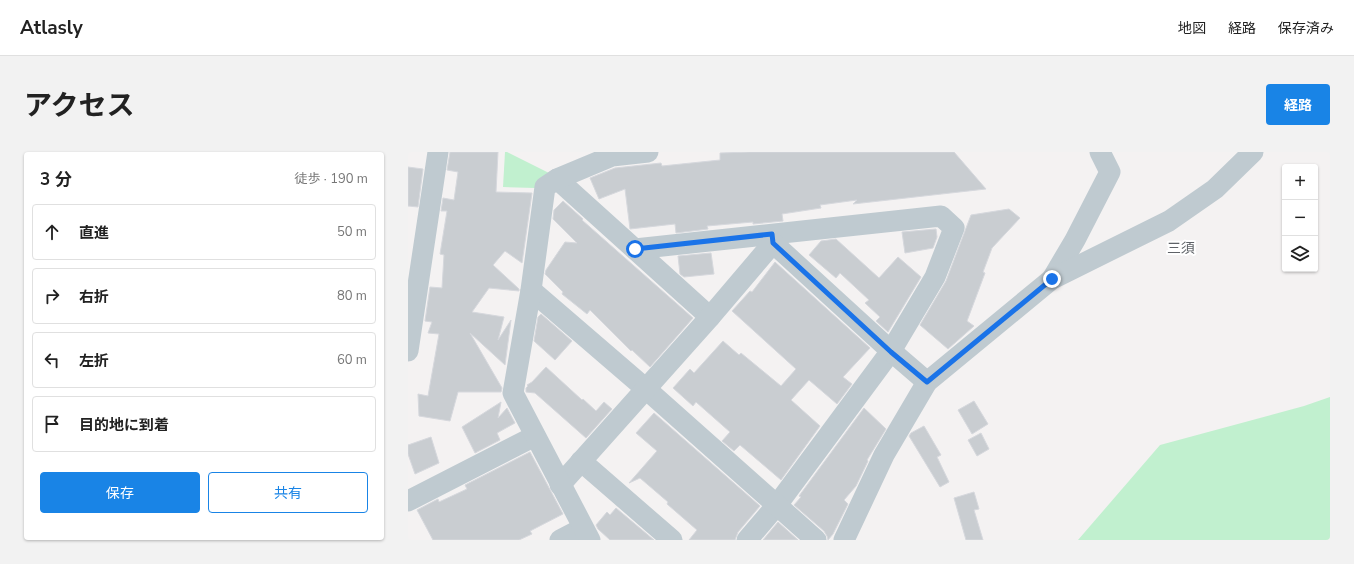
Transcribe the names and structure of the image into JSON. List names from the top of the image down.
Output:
{
  "districts": ["三須"],
  "page": {
    "header": "Atlasly",
    "nav": ["地図", "経路", "保存済み"],
    "title": "アクセス",
    "buttons": [
      "経路",
      ["保存", "共有"]
    ],
    "heading": ["3 分", "徒歩 · 190 m"],
    "map_buttons": ["+", "−"],
    "list": [
      ["直進", "50 m"],
      ["右折", "80 m"],
      ["左折", "60 m"],
      "目的地に到着"
    ]
  }
}
